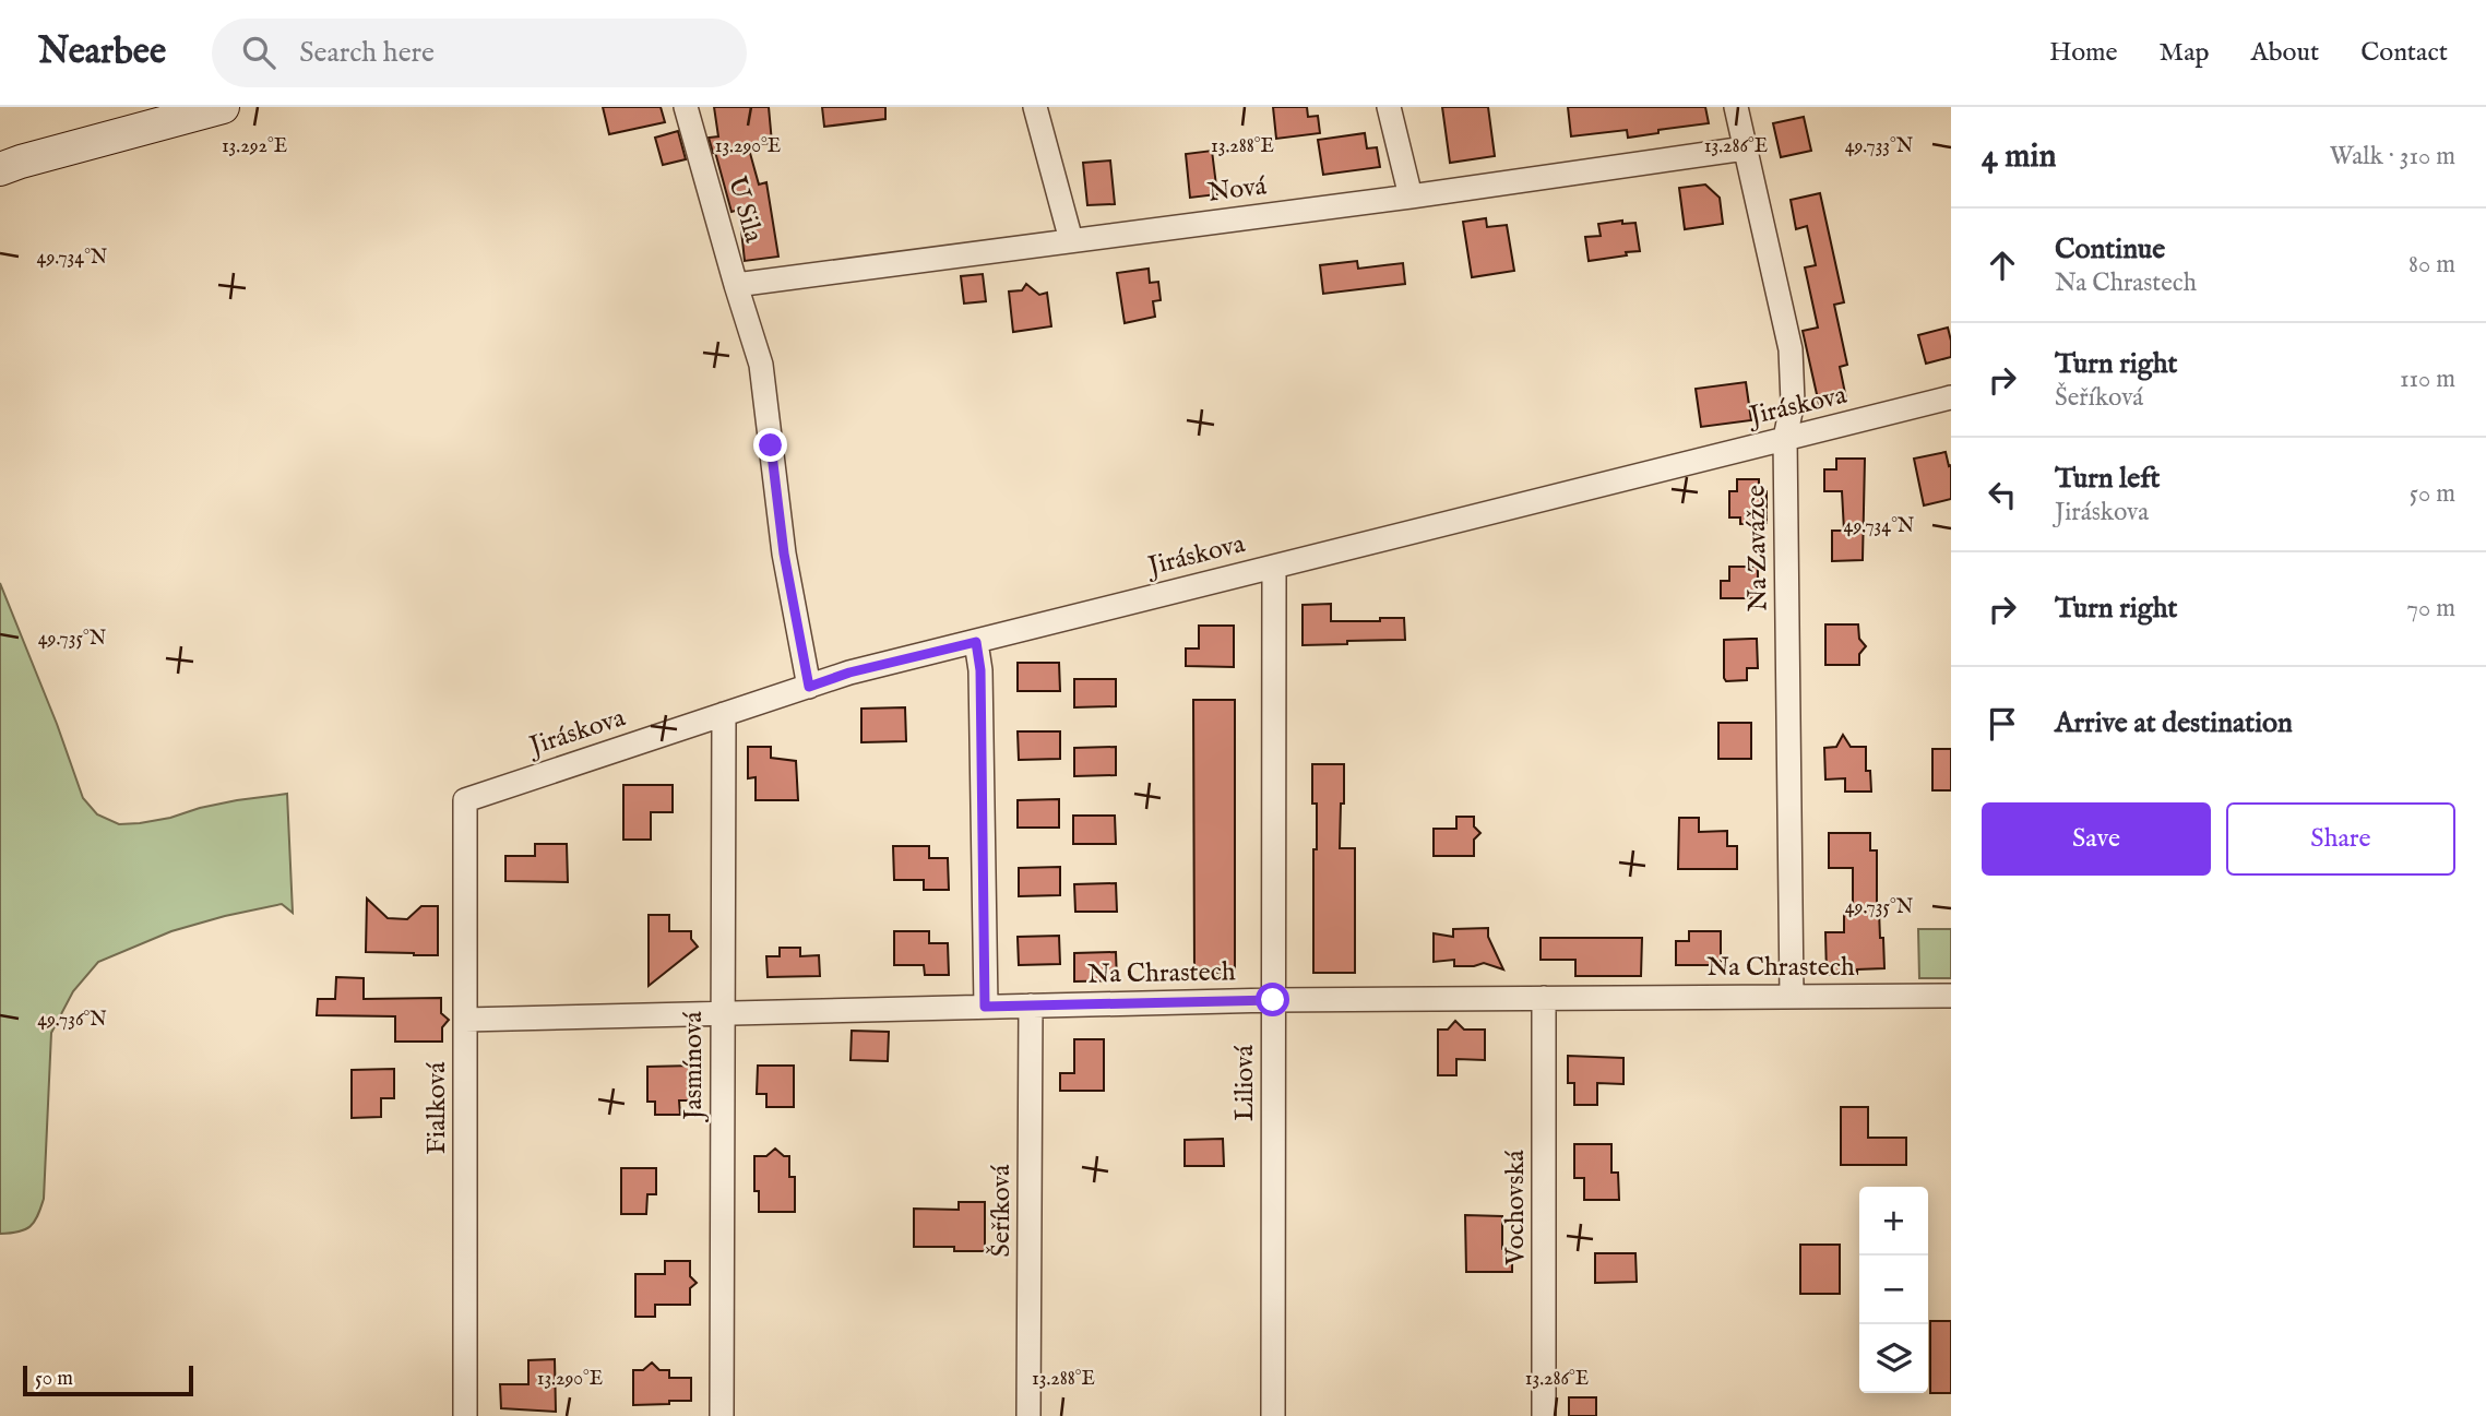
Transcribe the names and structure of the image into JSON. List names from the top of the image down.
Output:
{
  "streets": {
    "street": [
      "Nová",
      "U Sila",
      "Jiráskova",
      "Na Zavážce",
      "Na Chrastech",
      "Jasmínová",
      "Liliová",
      "Fialková",
      "Vochovská",
      "Šeříková"
    ]
  },
  "crossings": [
    ["Nová", "U Sila"],
    ["Nová", "Na Zavážce"],
    ["U Sila", "Jiráskova"],
    ["Jiráskova", "Na Zavážce"],
    ["Jiráskova", "Jasmínová"],
    ["Jiráskova", "Liliová"],
    ["Jiráskova", "Fialková"],
    ["Na Zavážce", "Na Chrastech"],
    ["Na Chrastech", "Jasmínová"],
    ["Na Chrastech", "Liliová"],
    ["Na Chrastech", "Fialková"],
    ["Na Chrastech", "Vochovská"],
    ["Na Chrastech", "Šeříková"]
  ],
  "scale_bar": "50 m",
  "page": {
    "header": "Nearbee",
    "search": "Search here",
    "nav": [
      "Home",
      "Map",
      "About",
      "Contact"
    ],
    "heading": ["4 min", "Walk · 310 m"],
    "list": [
      ["Continue", "Na Chrastech", "80 m"],
      ["Turn right", "Šeříková", "110 m"],
      ["Turn left", "Jiráskova", "50 m"],
      ["Turn right", "70 m"],
      "Arrive at destination"
    ],
    "buttons": ["Save", "Share"],
    "map_buttons": ["+", "−"],
    "scale": "50 m"
  },
  "coordinates": [
    "49.733°N",
    "13.292°E",
    "13.290°E",
    "13.288°E",
    "13.286°E",
    "49.734°N",
    "49.735°N",
    "49.736°N"
  ]
}
